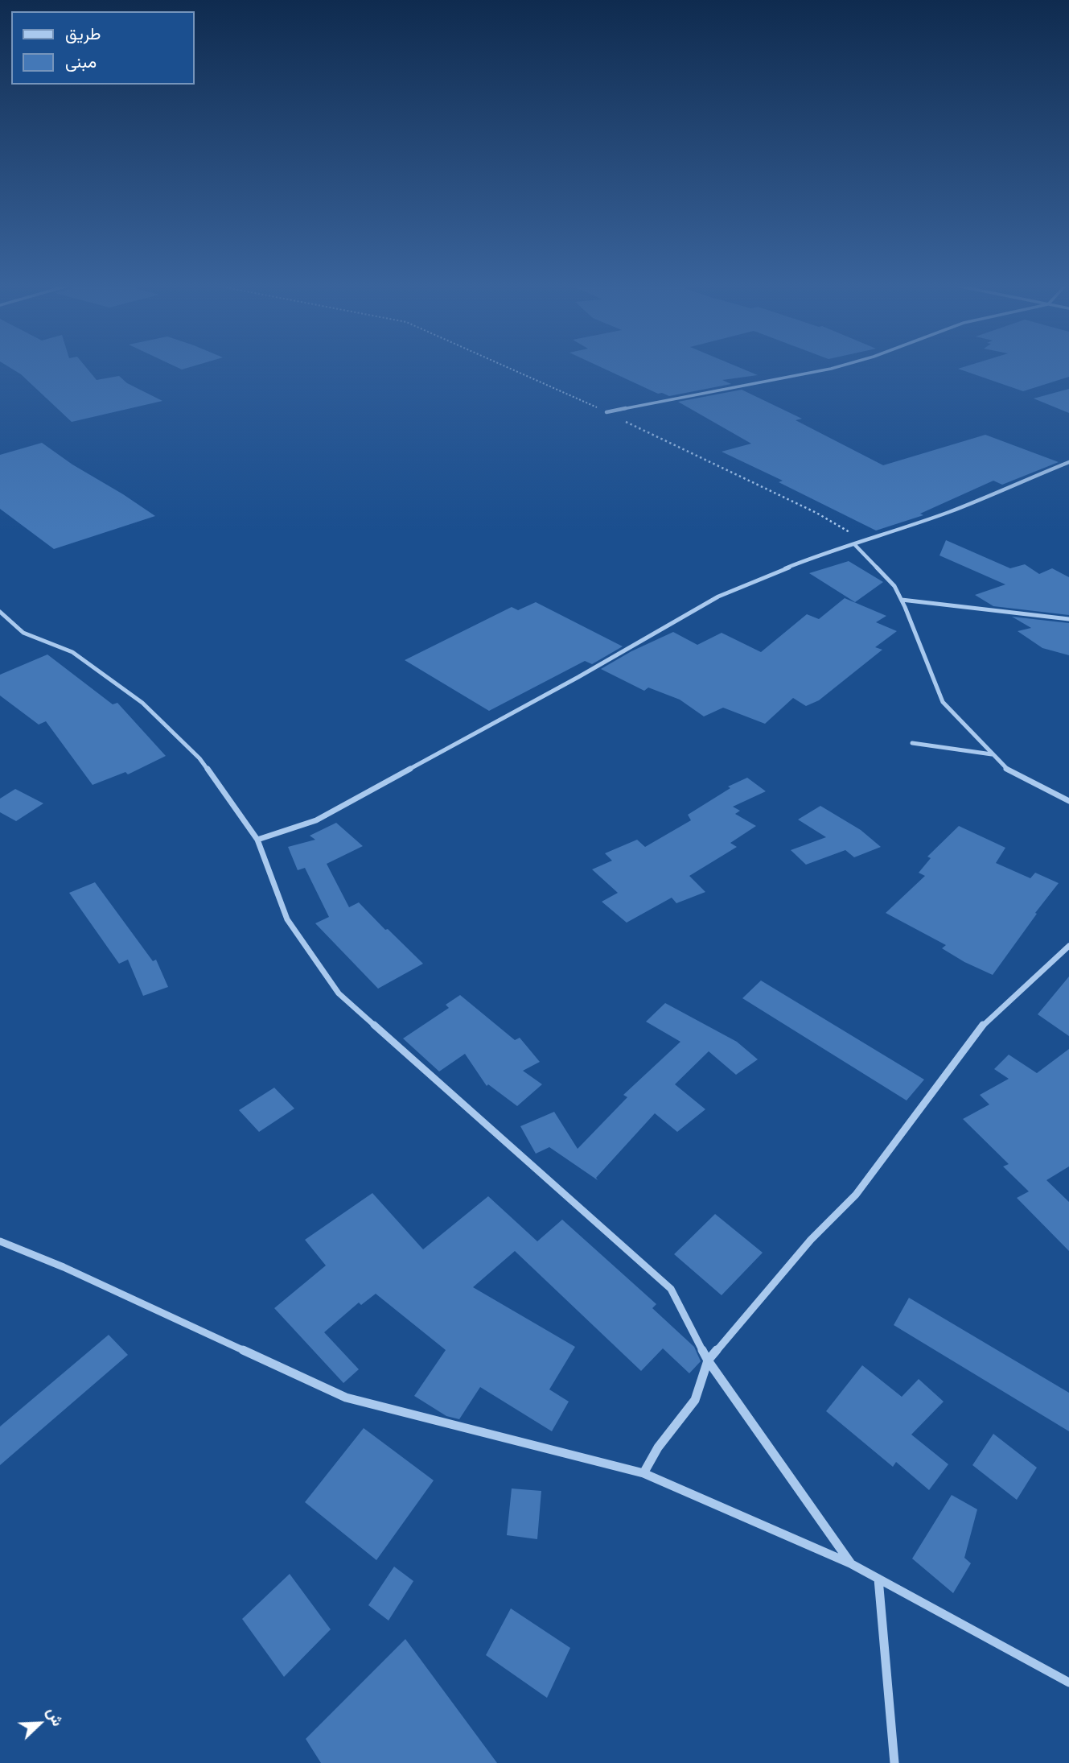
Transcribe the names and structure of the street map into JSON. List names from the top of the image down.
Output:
{
  "legend": ["طريق", "مبنى"],
  "north": "top right"
}
